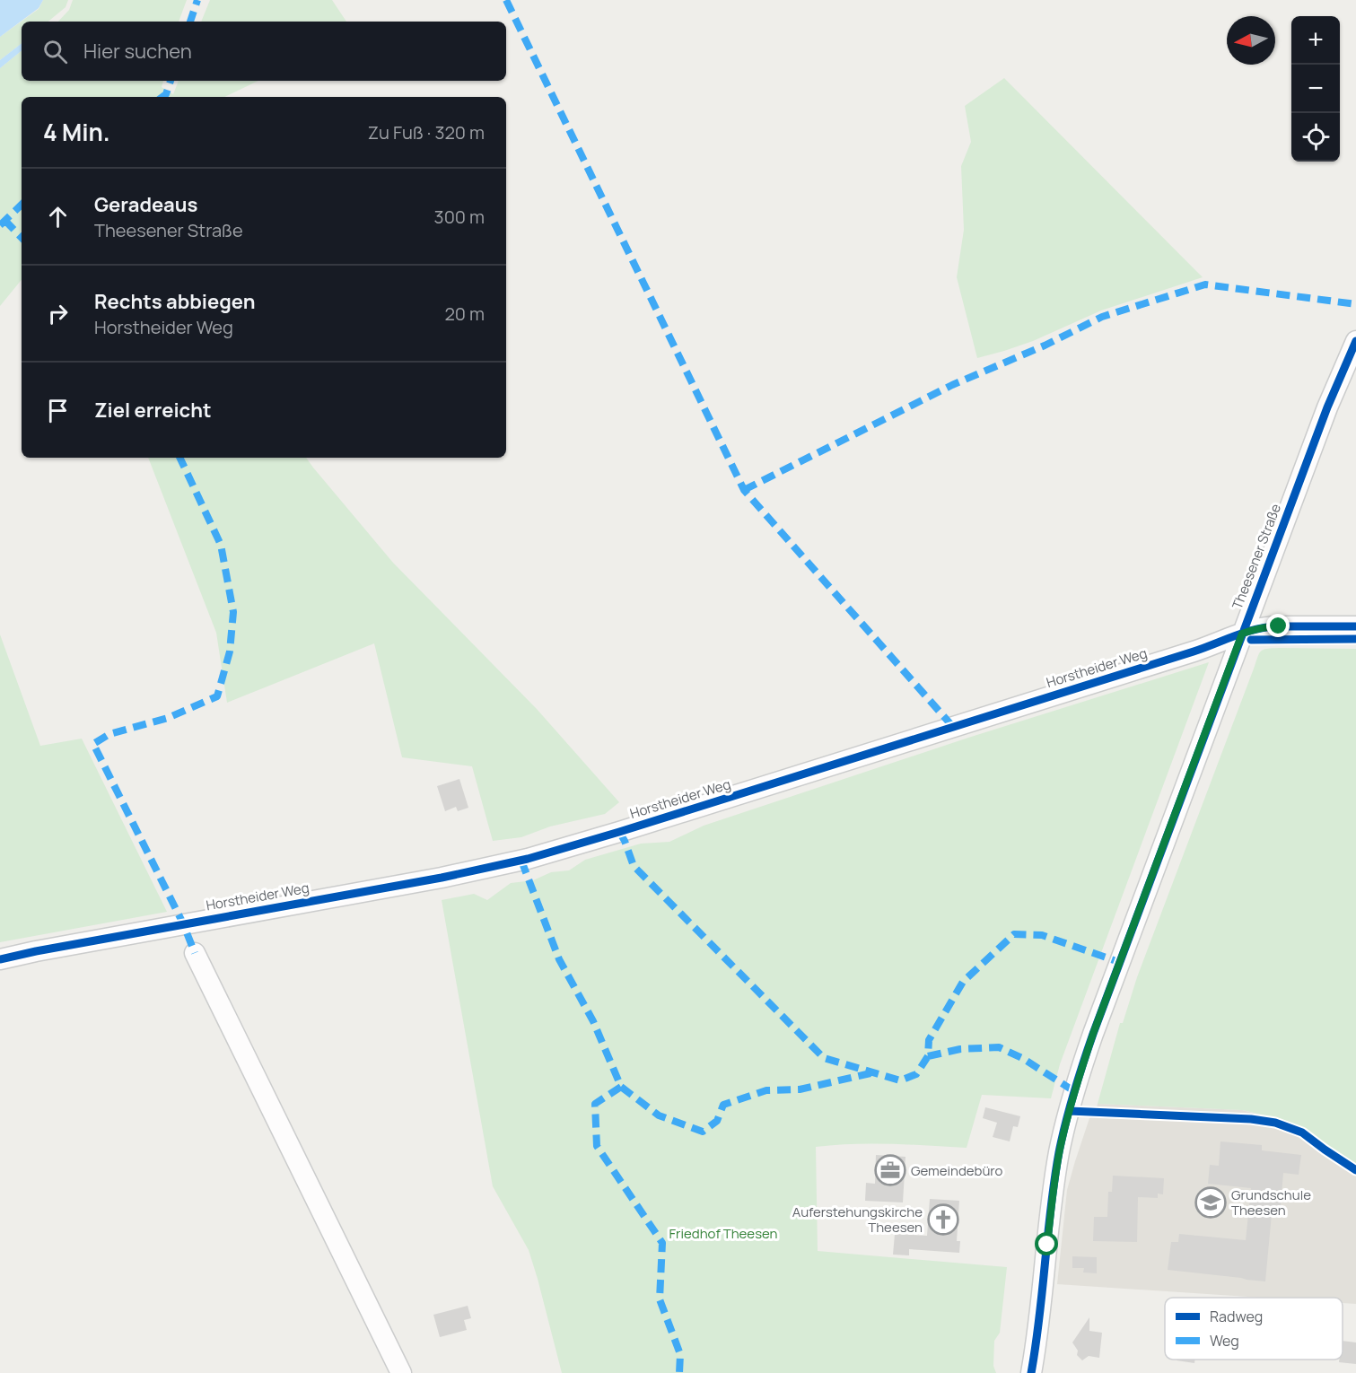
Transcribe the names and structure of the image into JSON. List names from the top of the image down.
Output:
{
  "streets": {
    "street": ["Theesener Straße", "Horstheider Weg"]
  },
  "crossings": [
    ["Theesener Straße", "Horstheider Weg"]
  ],
  "parks": ["Friedhof Theesen"],
  "places": {
    "office": ["Gemeindebüro"],
    "school or university": ["Grundschule Theesen"],
    "church": ["Auferstehungskirche Theesen"]
  },
  "legend": ["Radweg", "Weg"],
  "north": "left",
  "page": {
    "map_buttons": ["+", "−"],
    "search": "Hier suchen",
    "heading": ["4 Min.", "Zu Fuß · 320 m"],
    "list": [
      ["Geradeaus", "Theesener Straße", "300 m"],
      ["Rechts abbiegen", "Horstheider Weg", "20 m"],
      "Ziel erreicht"
    ]
  }
}
